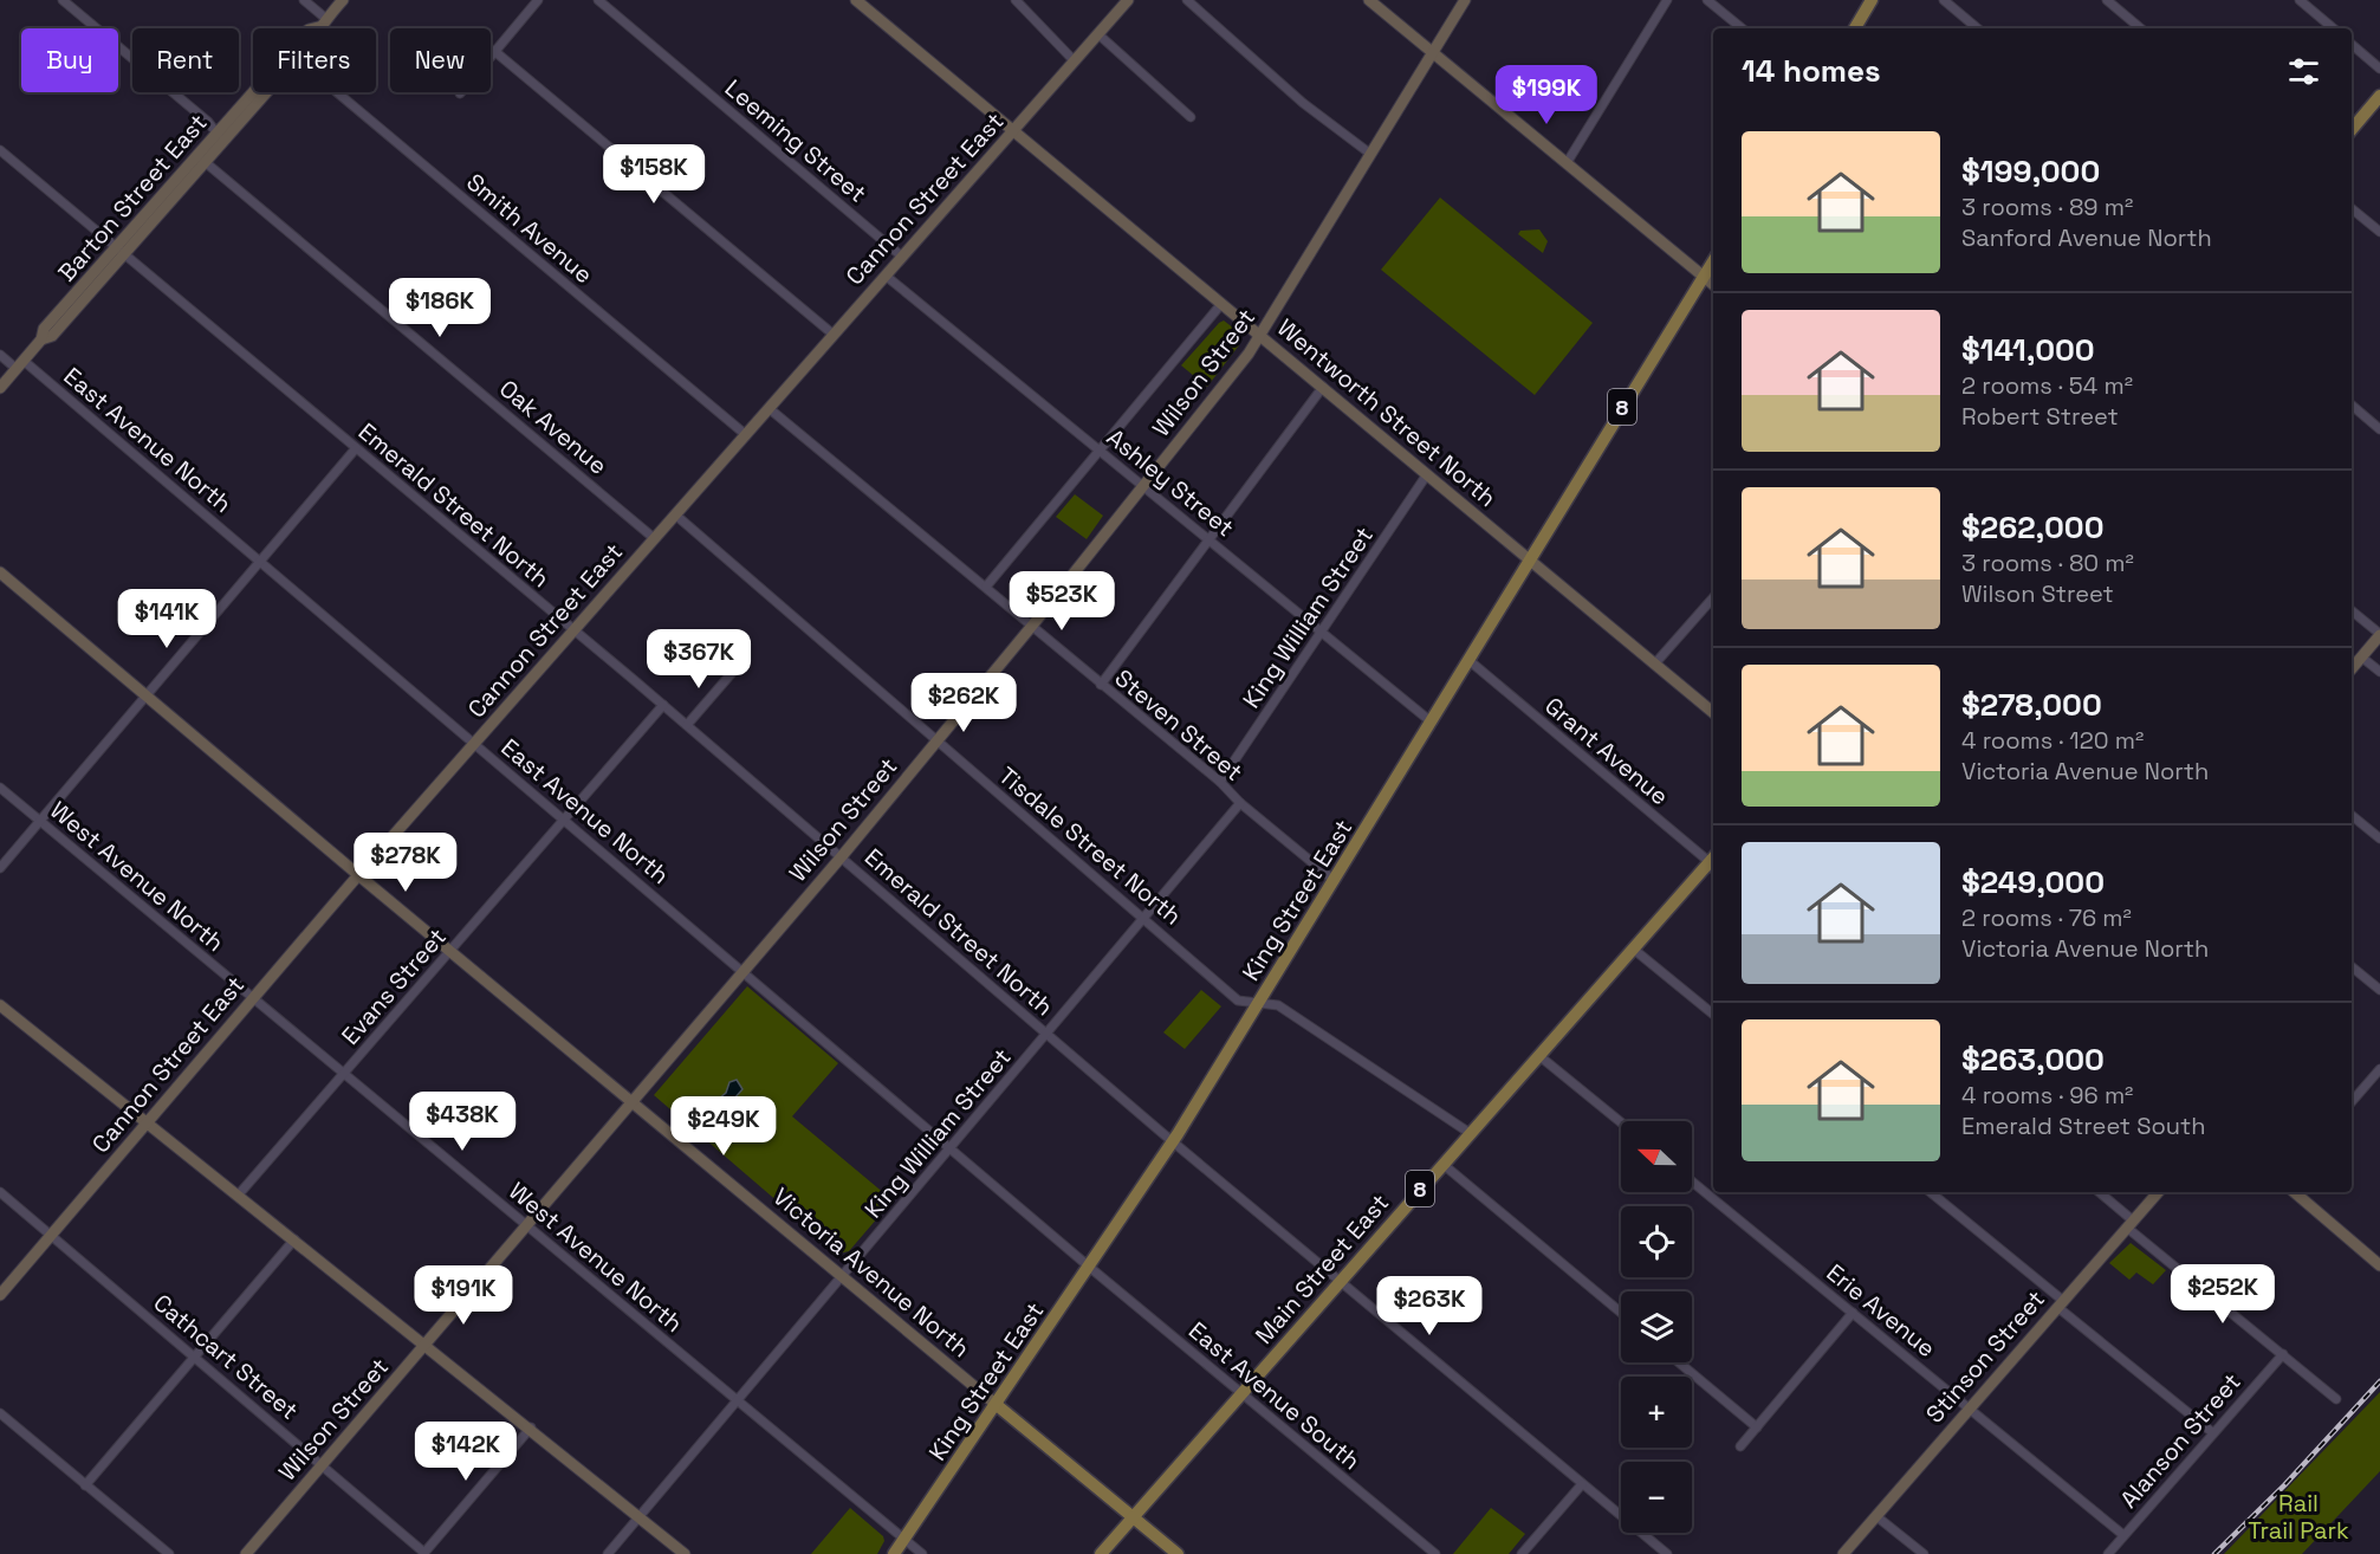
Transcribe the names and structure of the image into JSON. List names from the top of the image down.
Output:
{
  "streets": {
    "main road": [
      "Barton Street East",
      "Cannon Street East",
      "Wilson Street",
      "8",
      "Wentworth Street North",
      "King Street East",
      "Main Street East",
      "Victoria Avenue North",
      "Stinson Street"
    ],
    "street": [
      "Leeming Street",
      "Smith Avenue",
      "Oak Avenue",
      "East Avenue North",
      "Ashley Street",
      "Emerald Street North",
      "King William Street",
      "Steven Street",
      "Grant Avenue",
      "Tisdale Street North",
      "West Avenue North",
      "Evans Street",
      "Erie Avenue",
      "Cathcart Street",
      "East Avenue South",
      "Alanson Street"
    ]
  },
  "crossings": [
    ["Leeming Street", "Cannon Street East"],
    ["Barton Street East", "Oak Avenue"],
    ["Barton Street East", "East Avenue North"],
    ["Barton Street East", "Emerald Street North"],
    ["Cannon Street East", "Smith Avenue"],
    ["Cannon Street East", "Wentworth Street North"],
    ["Cannon Street East", "Oak Avenue"],
    ["Cannon Street East", "East Avenue North"],
    ["Cannon Street East", "Ashley Street"],
    ["Cannon Street East", "Emerald Street North"],
    ["Cannon Street East", "Steven Street"],
    ["Cannon Street East", "Tisdale Street North"],
    ["Cannon Street East", "West Avenue North"],
    ["Cannon Street East", "Victoria Avenue North"],
    ["Cannon Street East", "Cathcart Street"],
    ["Wilson Street", "Wentworth Street North"],
    ["Wilson Street", "East Avenue North"],
    ["Wilson Street", "Ashley Street"],
    ["Wilson Street", "Emerald Street North"],
    ["Wilson Street", "Steven Street"],
    ["Wilson Street", "Tisdale Street North"],
    ["Wilson Street", "West Avenue North"],
    ["Wilson Street", "Victoria Avenue North"],
    ["Wilson Street", "Cathcart Street"],
    ["Wentworth Street North", "King William Street"],
    ["Wentworth Street North", "King Street East"],
    ["East Avenue North", "King William Street"],
    ["East Avenue North", "King Street East"],
    ["East Avenue North", "Evans Street"],
    ["East Avenue North", "East Avenue South"],
    ["Ashley Street", "King William Street"],
    ["Ashley Street", "King Street East"],
    ["Emerald Street North", "King William Street"],
    ["Emerald Street North", "King Street East"],
    ["Emerald Street North", "Evans Street"],
    ["Emerald Street North", "Main Street East"],
    ["King William Street", "Steven Street"],
    ["King William Street", "Tisdale Street North"],
    ["King William Street", "West Avenue North"],
    ["King William Street", "Victoria Avenue North"],
    ["Steven Street", "King Street East"],
    ["Grant Avenue", "King Street East"],
    ["Tisdale Street North", "King Street East"],
    ["Tisdale Street North", "Main Street East"],
    ["West Avenue North", "King Street East"],
    ["West Avenue North", "Evans Street"],
    ["King Street East", "Victoria Avenue North"],
    ["King Street East", "East Avenue South"],
    ["Evans Street", "Victoria Avenue North"],
    ["Main Street East", "East Avenue South"],
    ["Erie Avenue", "Stinson Street"],
    ["Erie Avenue", "Alanson Street"]
  ],
  "parks": ["Rail Trail Park"],
  "north": "left",
  "page": {
    "chip": [
      "Buy",
      "Rent",
      "Filters",
      "New"
    ],
    "heading": "14 homes",
    "price": [
      "$199K",
      "$158K",
      "$186K",
      "$523K",
      "$141K",
      "$367K",
      "$262K",
      "$278K",
      "$438K",
      "$249K",
      "$252K",
      "$191K",
      "$263K",
      "$142K"
    ],
    "list": [
      {
        "name": "$199,000",
        "note": "3 rooms · 89 m² · Sanford Avenue North"
      },
      {
        "name": "$141,000",
        "note": "2 rooms · 54 m² · Robert Street"
      },
      {
        "name": "$262,000",
        "note": "3 rooms · 80 m² · Wilson Street"
      },
      {
        "name": "$278,000",
        "note": "4 rooms · 120 m² · Victoria Avenue North"
      },
      {
        "name": "$249,000",
        "note": "2 rooms · 76 m² · Victoria Avenue North"
      },
      {
        "name": "$263,000",
        "note": "4 rooms · 96 m² · Emerald Street South"
      }
    ],
    "map_buttons": ["+", "−"]
  }
}
